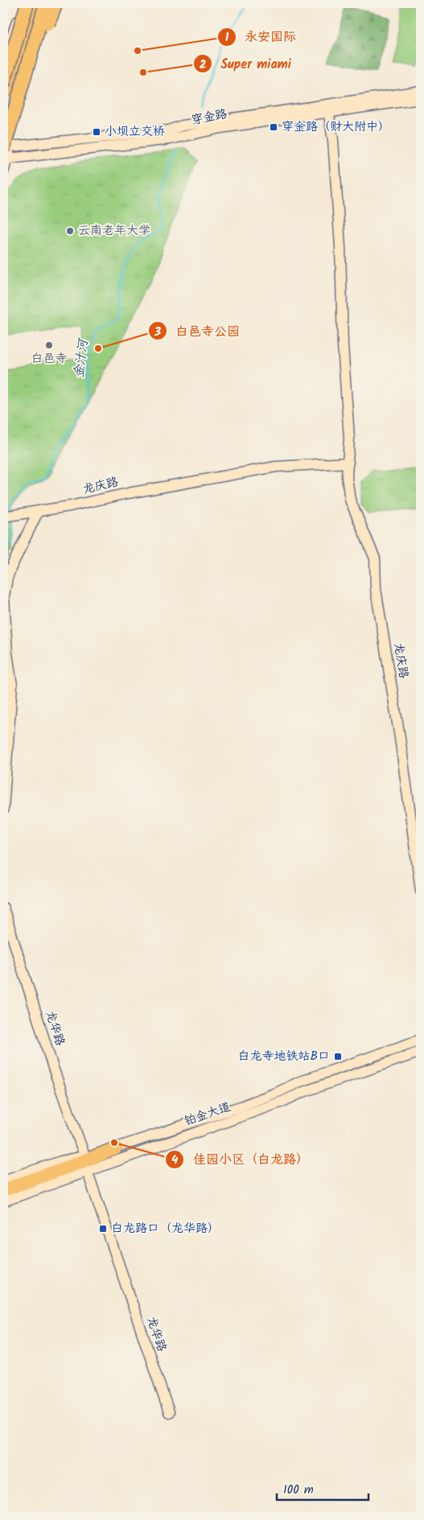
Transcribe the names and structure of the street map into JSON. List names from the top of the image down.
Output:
{
  "streets": {
    "street": [
      "穿金路",
      "龙庆路",
      "龙华路",
      "铂金大道"
    ]
  },
  "crossings": [
    ["穿金路", "龙庆路"],
    ["龙华路", "铂金大道"]
  ],
  "water": ["金汁河"],
  "places": {
    "other": [
      "永安国际",
      "Super miami",
      "云南老年大学",
      "白邑寺",
      "白邑寺公园",
      "佳园小区（白龙路）"
    ],
    "transit": [
      "穿金路（财大附中）",
      "小坝立交桥",
      "白龙寺地铁站B口",
      "白龙路口（龙华路）"
    ]
  },
  "scale_bar": "100 m"
}
